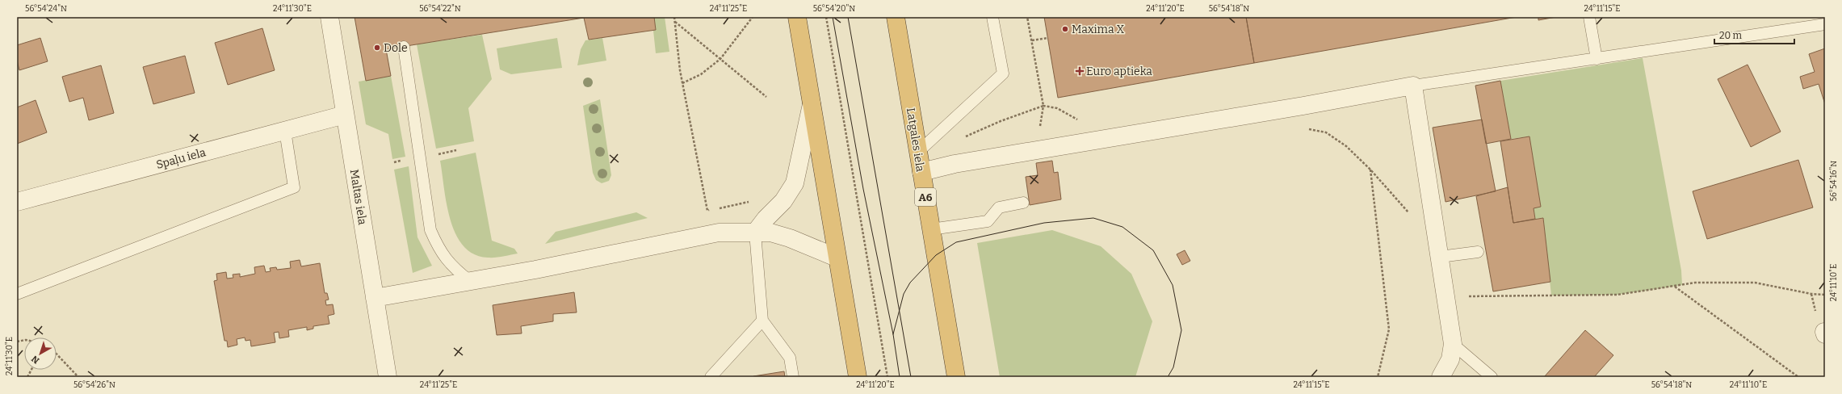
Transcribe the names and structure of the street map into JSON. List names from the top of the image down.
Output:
{
  "streets": {
    "highway": ["Latgales iela", "A6"],
    "street": ["Spaļu iela", "Maltas iela"]
  },
  "crossings": [
    ["Spaļu iela", "Maltas iela"]
  ],
  "places": {
    "other": ["Maxima X", "Dole"],
    "health": ["Euro aptieka"]
  },
  "scale_bar": "20 m",
  "north": "bottom left",
  "coordinates": [
    "56°54'24\"N",
    "24°11'30\"E",
    "56°54'22\"N",
    "24°11'25\"E",
    "56°54'20\"N",
    "24°11'20\"E",
    "56°54'18\"N",
    "24°11'15\"E",
    "56°54'16\"N",
    "24°11'10\"E",
    "56°54'26\"N"
  ]
}
